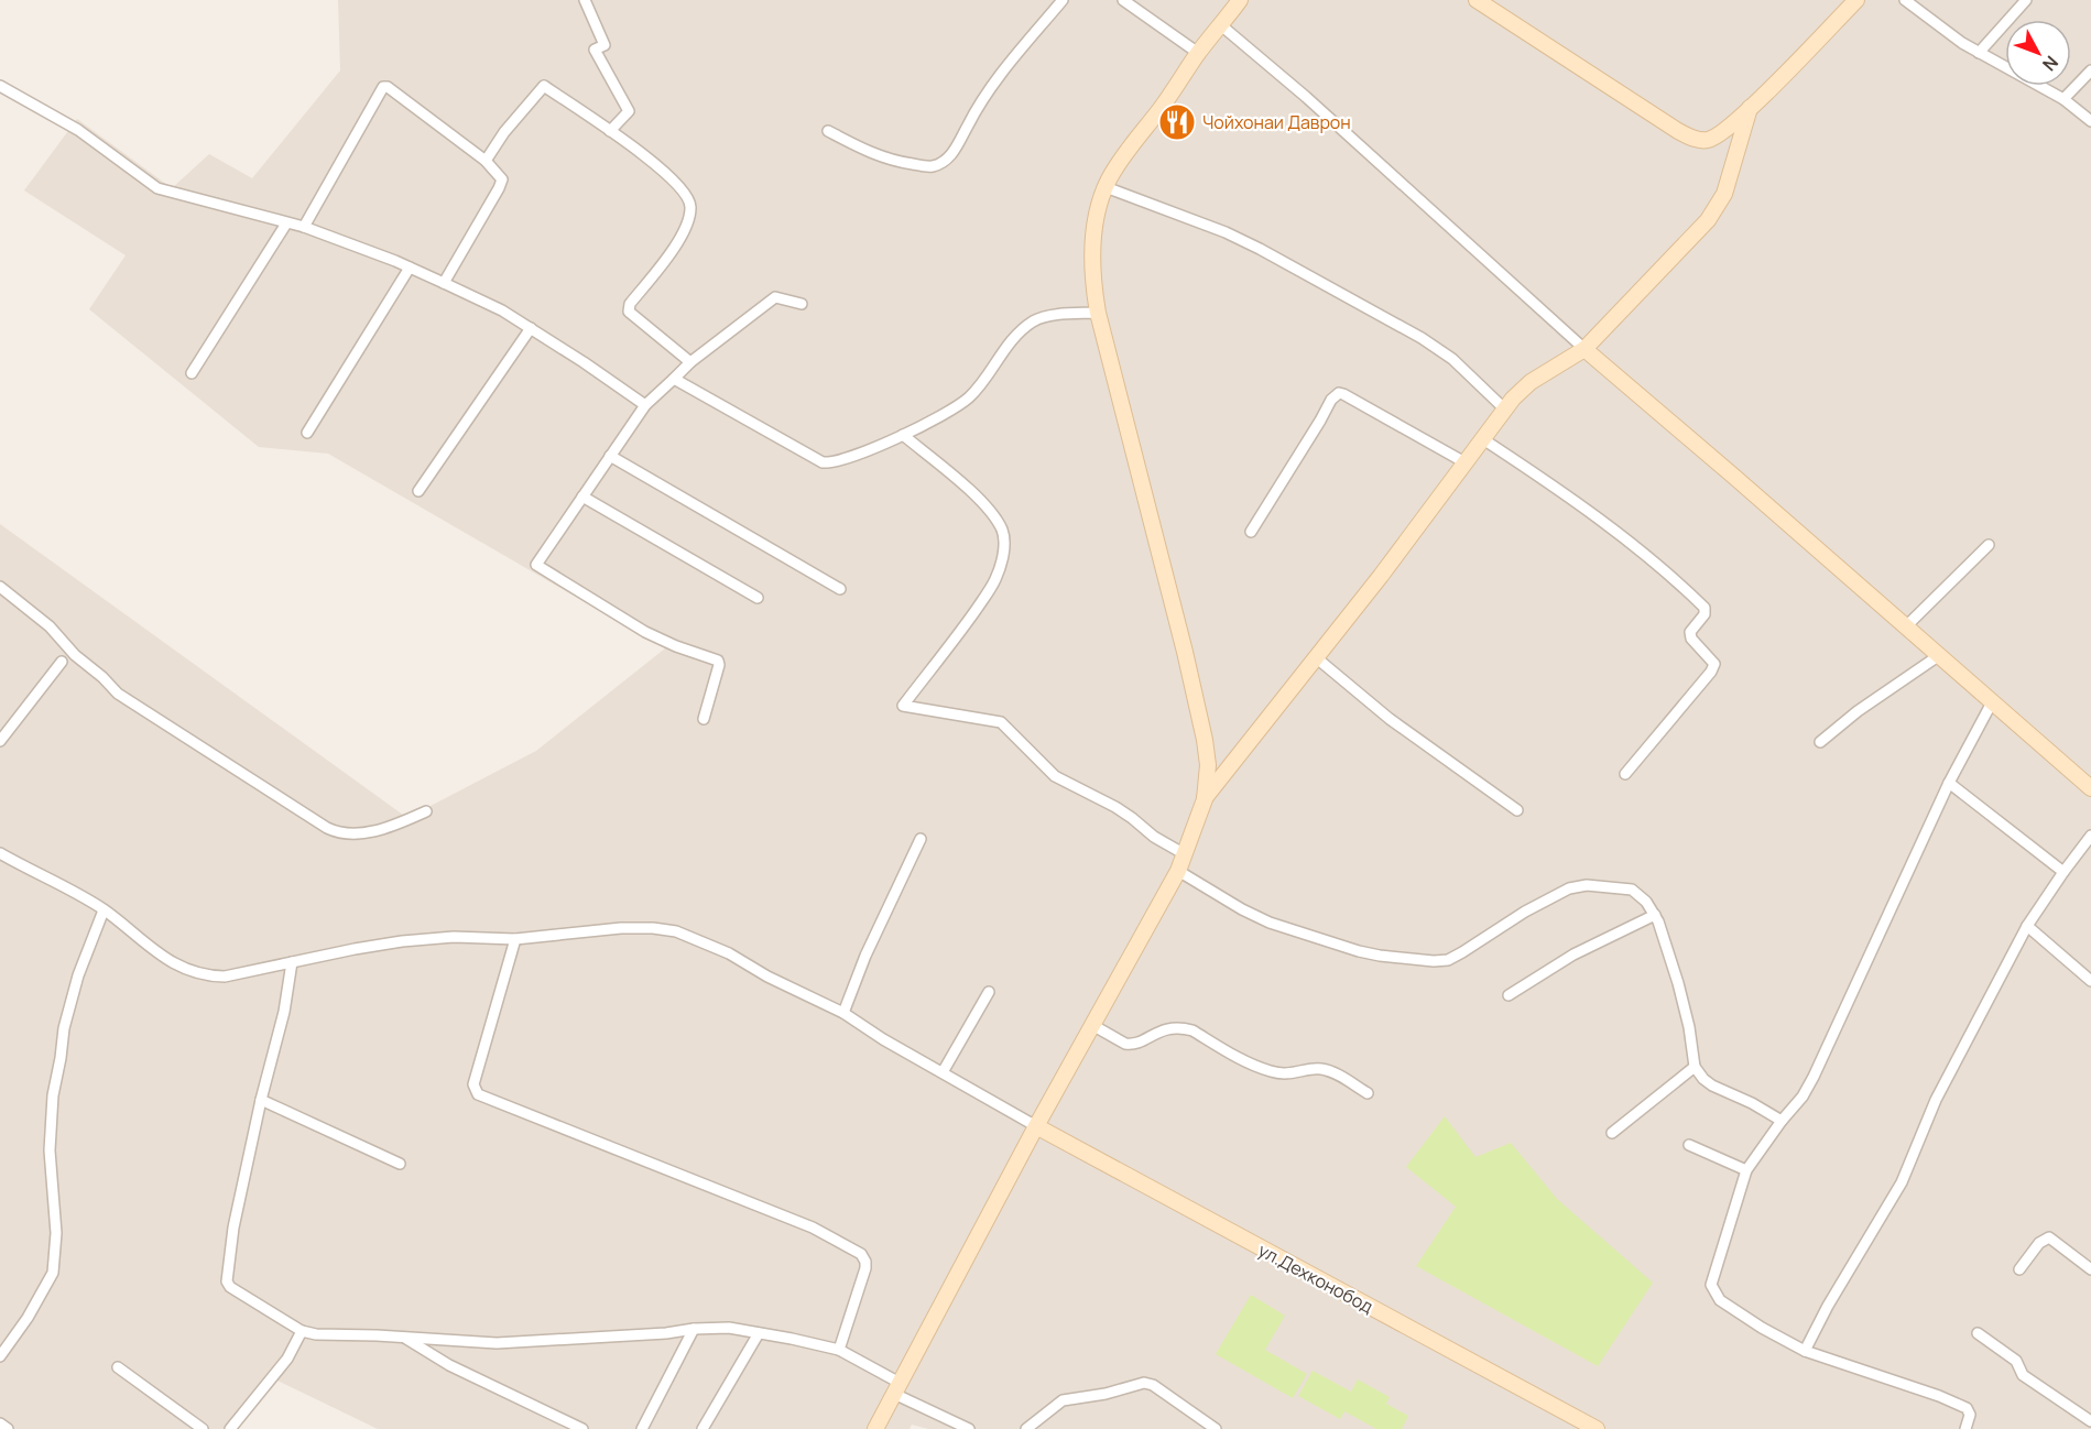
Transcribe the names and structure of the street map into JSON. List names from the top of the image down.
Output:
{
  "streets": {
    "street": ["ул.Дехконобод"]
  },
  "places": {
    "restaurant": ["Чойхонаи Даврон"]
  },
  "north": "bottom right"
}
